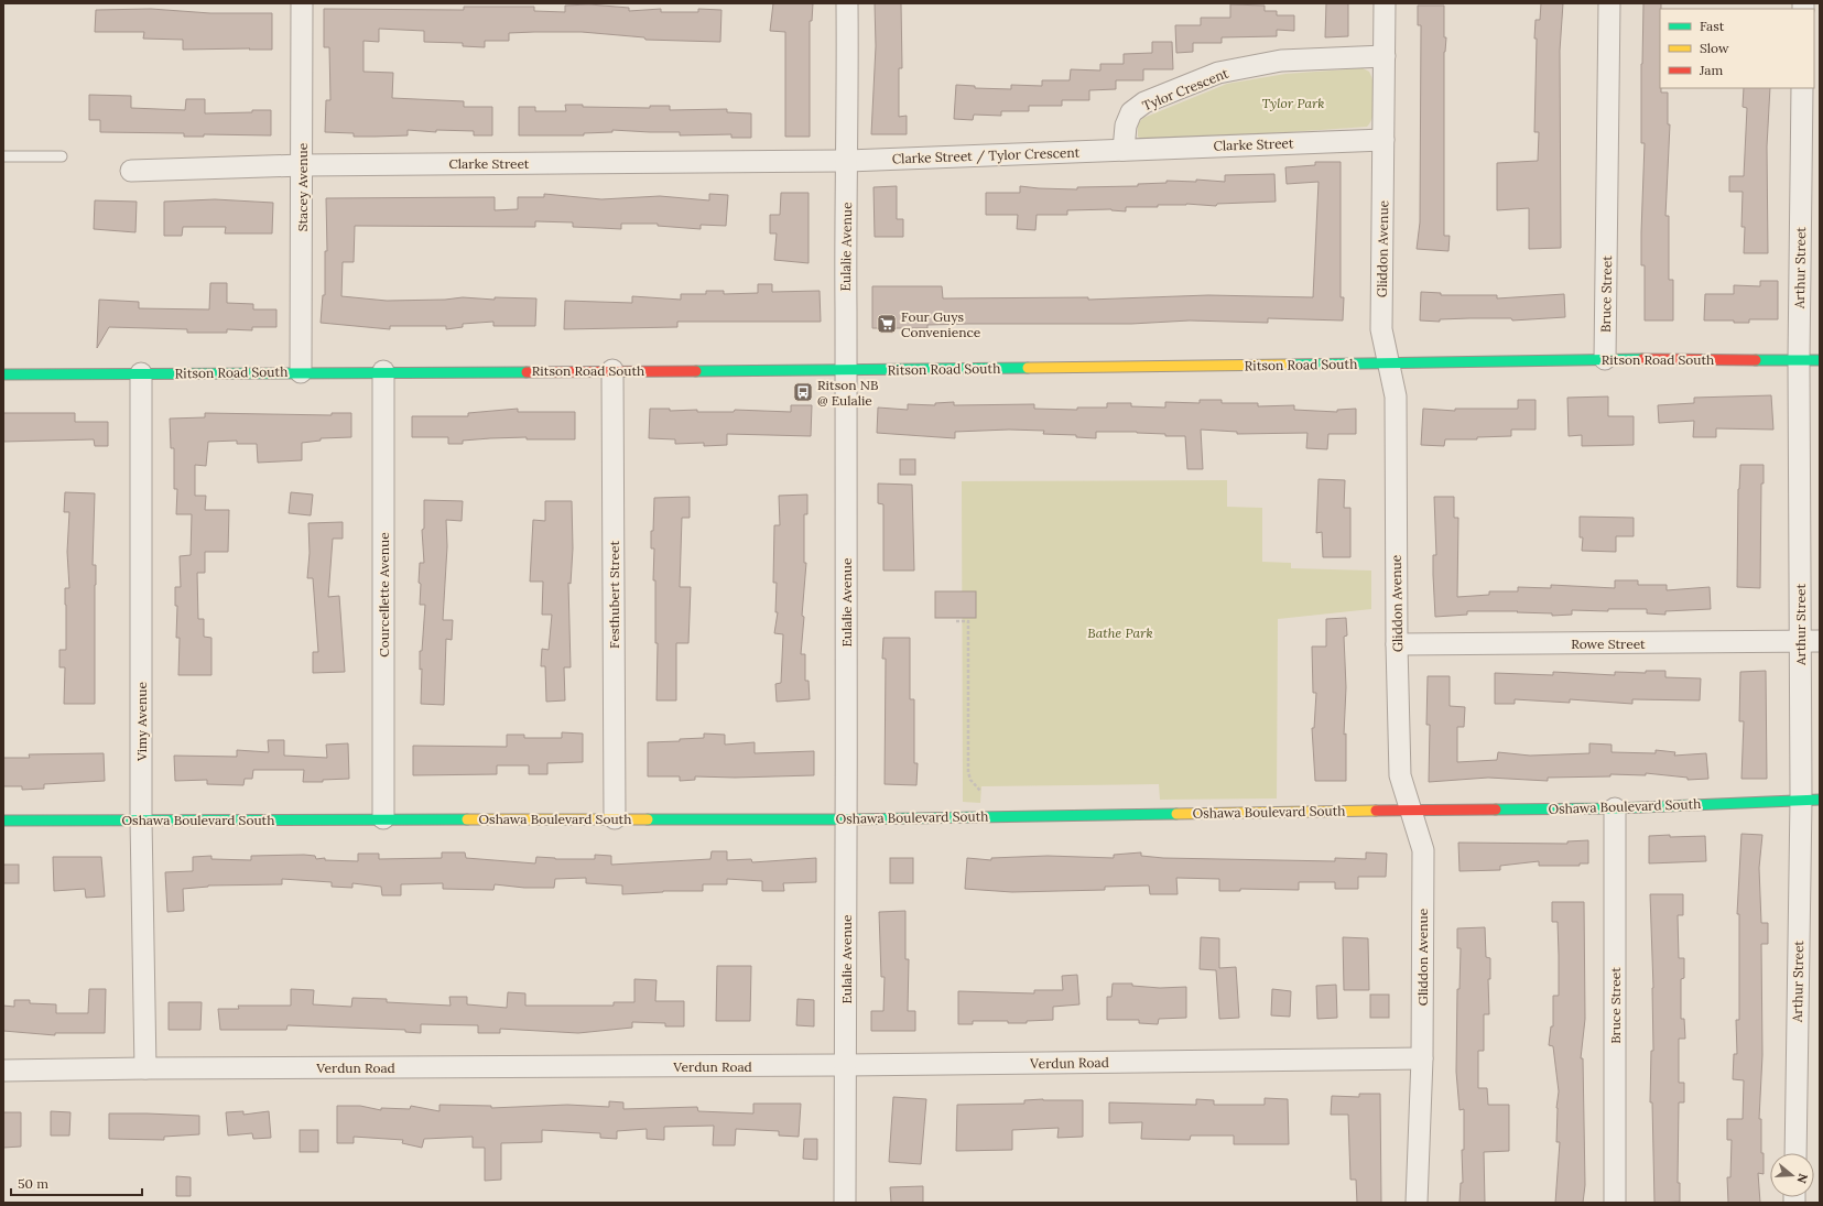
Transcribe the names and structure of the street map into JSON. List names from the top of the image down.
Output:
{
  "streets": {
    "main road": ["Ritson Road South", "Oshawa Boulevard South"],
    "street": [
      "Tylor Crescent",
      "Clarke Street",
      "Clarke Street / Tylor Crescent",
      "Stacey Avenue",
      "Eulalie Avenue",
      "Gliddon Avenue",
      "Arthur Street",
      "Bruce Street",
      "Courcellette Avenue",
      "Festhubert Street",
      "Rowe Street",
      "Vimy Avenue",
      "Verdun Road"
    ]
  },
  "crossings": [
    ["Tylor Crescent", "Clarke Street"],
    ["Tylor Crescent", "Clarke Street / Tylor Crescent"],
    ["Tylor Crescent", "Gliddon Avenue"],
    ["Clarke Street", "Clarke Street / Tylor Crescent"],
    ["Clarke Street", "Stacey Avenue"],
    ["Clarke Street", "Eulalie Avenue"],
    ["Clarke Street", "Gliddon Avenue"],
    ["Clarke Street / Tylor Crescent", "Eulalie Avenue"],
    ["Stacey Avenue", "Ritson Road South"],
    ["Eulalie Avenue", "Ritson Road South"],
    ["Eulalie Avenue", "Oshawa Boulevard South"],
    ["Eulalie Avenue", "Verdun Road"],
    ["Gliddon Avenue", "Ritson Road South"],
    ["Gliddon Avenue", "Rowe Street"],
    ["Gliddon Avenue", "Oshawa Boulevard South"],
    ["Gliddon Avenue", "Verdun Road"],
    ["Arthur Street", "Ritson Road South"],
    ["Arthur Street", "Rowe Street"],
    ["Arthur Street", "Oshawa Boulevard South"],
    ["Bruce Street", "Ritson Road South"],
    ["Bruce Street", "Oshawa Boulevard South"],
    ["Ritson Road South", "Courcellette Avenue"],
    ["Ritson Road South", "Festhubert Street"],
    ["Ritson Road South", "Vimy Avenue"],
    ["Courcellette Avenue", "Oshawa Boulevard South"],
    ["Festhubert Street", "Oshawa Boulevard South"],
    ["Vimy Avenue", "Oshawa Boulevard South"],
    ["Vimy Avenue", "Verdun Road"]
  ],
  "parks": ["Tylor Park", "Bathe Park"],
  "places": {
    "supermarket": ["Four Guys Convenience"],
    "bus stop": ["Ritson NB @ Eulalie"]
  },
  "legend": ["Fast", "Slow", "Jam"],
  "scale_bar": "50 m",
  "north": "right"
}
